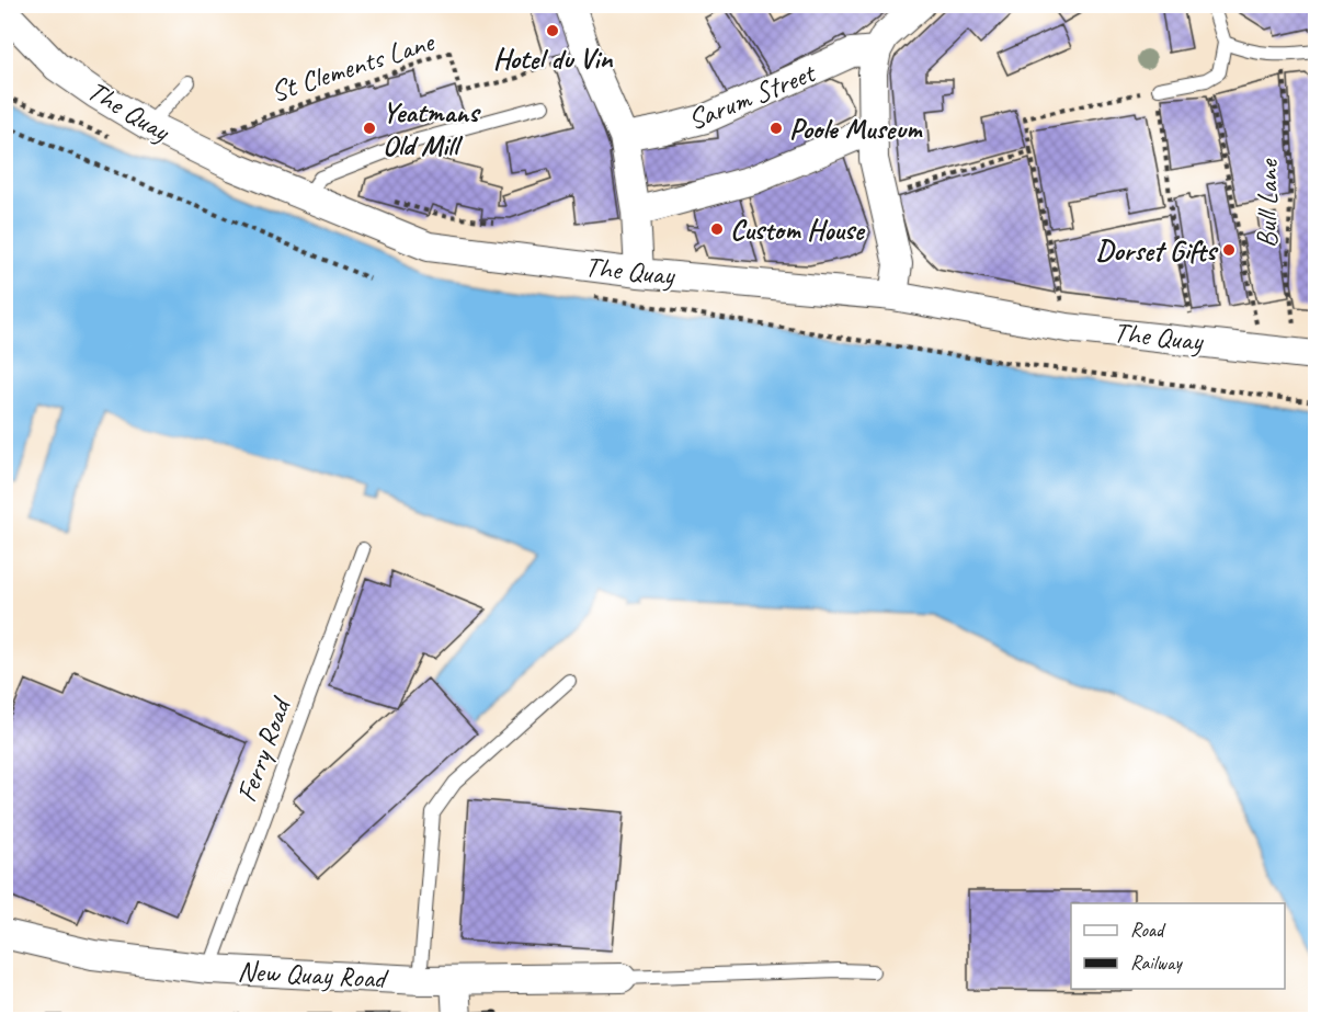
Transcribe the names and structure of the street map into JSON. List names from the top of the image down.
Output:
{
  "streets": {
    "street": ["Sarum Street", "The Quay", "New Quay Road"],
    "lane": ["Ferry Road"],
    "path": ["St Clements Lane", "Bull Lane"]
  },
  "crossings": [
    ["St Clements Lane", "The Quay"],
    ["The Quay", "Bull Lane"],
    ["Ferry Road", "New Quay Road"]
  ],
  "places": [
    "Hotel du Vin",
    "Yeatmans Old Mill",
    "Poole Museum",
    "Custom House",
    "Dorset Gifts"
  ],
  "legend": ["Road", "Railway"]
}
